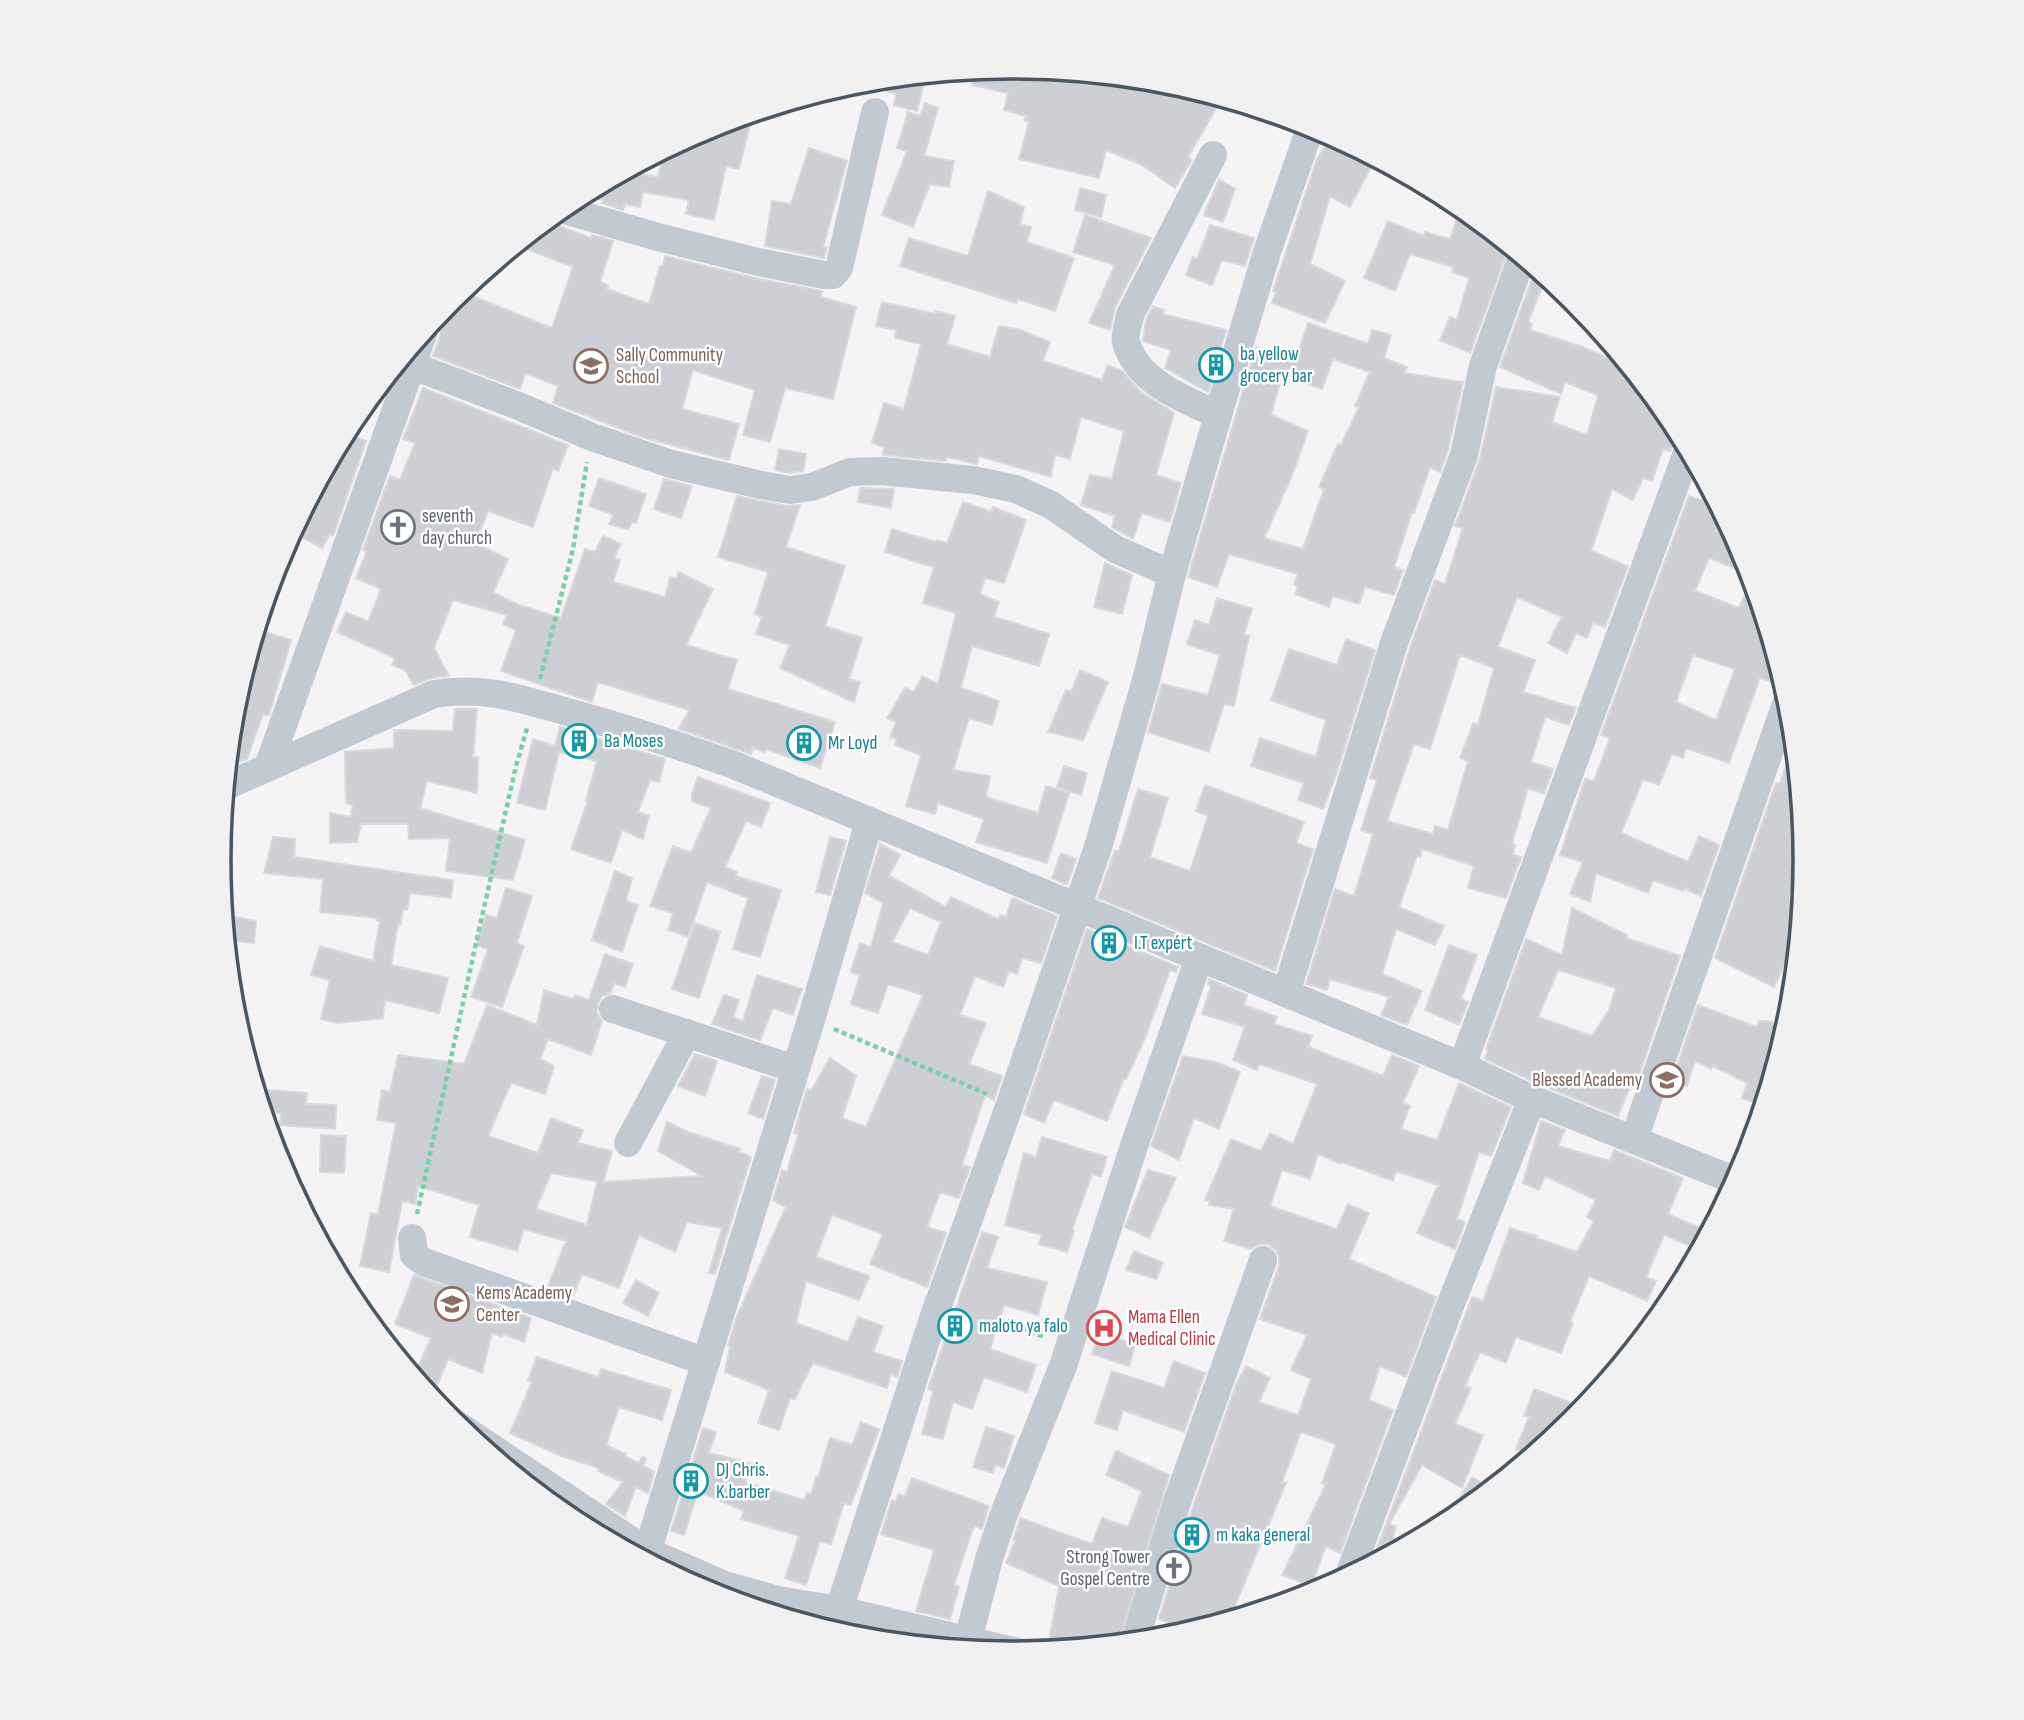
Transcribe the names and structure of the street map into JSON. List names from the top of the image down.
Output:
{
  "places": {
    "building": [
      "ba yellow grocery bar",
      "Ba Moses",
      "Mr Loyd",
      "I.T expért",
      "maloto ya falo",
      "DJ Chris. K.barber",
      "m kaka general"
    ],
    "school or university": ["Sally Community School", "Blessed Academy", "Kems Academy Center"],
    "church": ["seventh day church", "Strong Tower Gospel Centre"],
    "hospital": ["Mama Ellen Medical Clinic"]
  }
}
